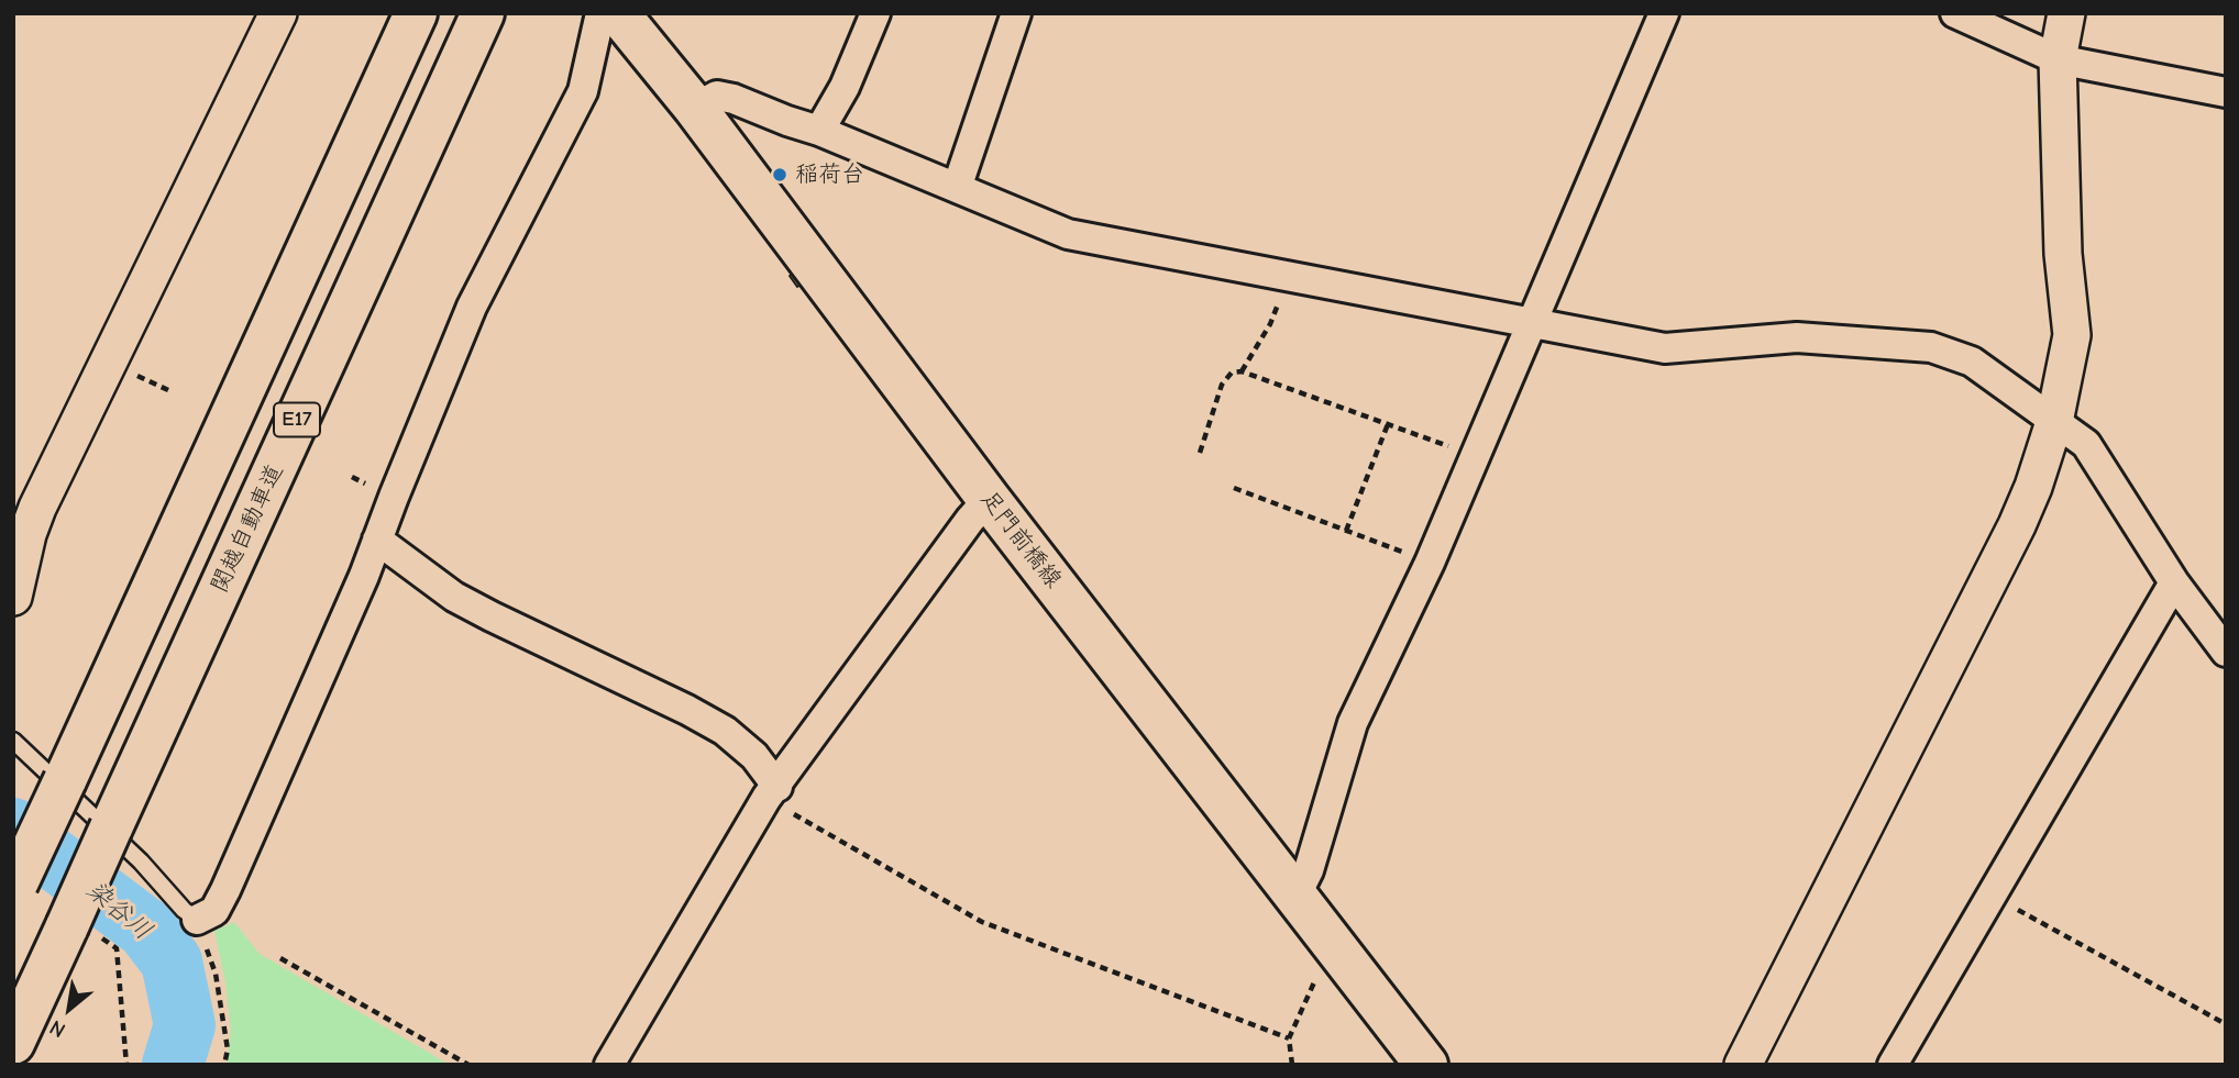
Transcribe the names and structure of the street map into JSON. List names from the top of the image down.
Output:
{
  "streets": {
    "main road": ["E17", "関越自動車道", "足門前橋線"]
  },
  "water": ["染谷川"],
  "places": ["稲荷台"],
  "north": "bottom left"
}
